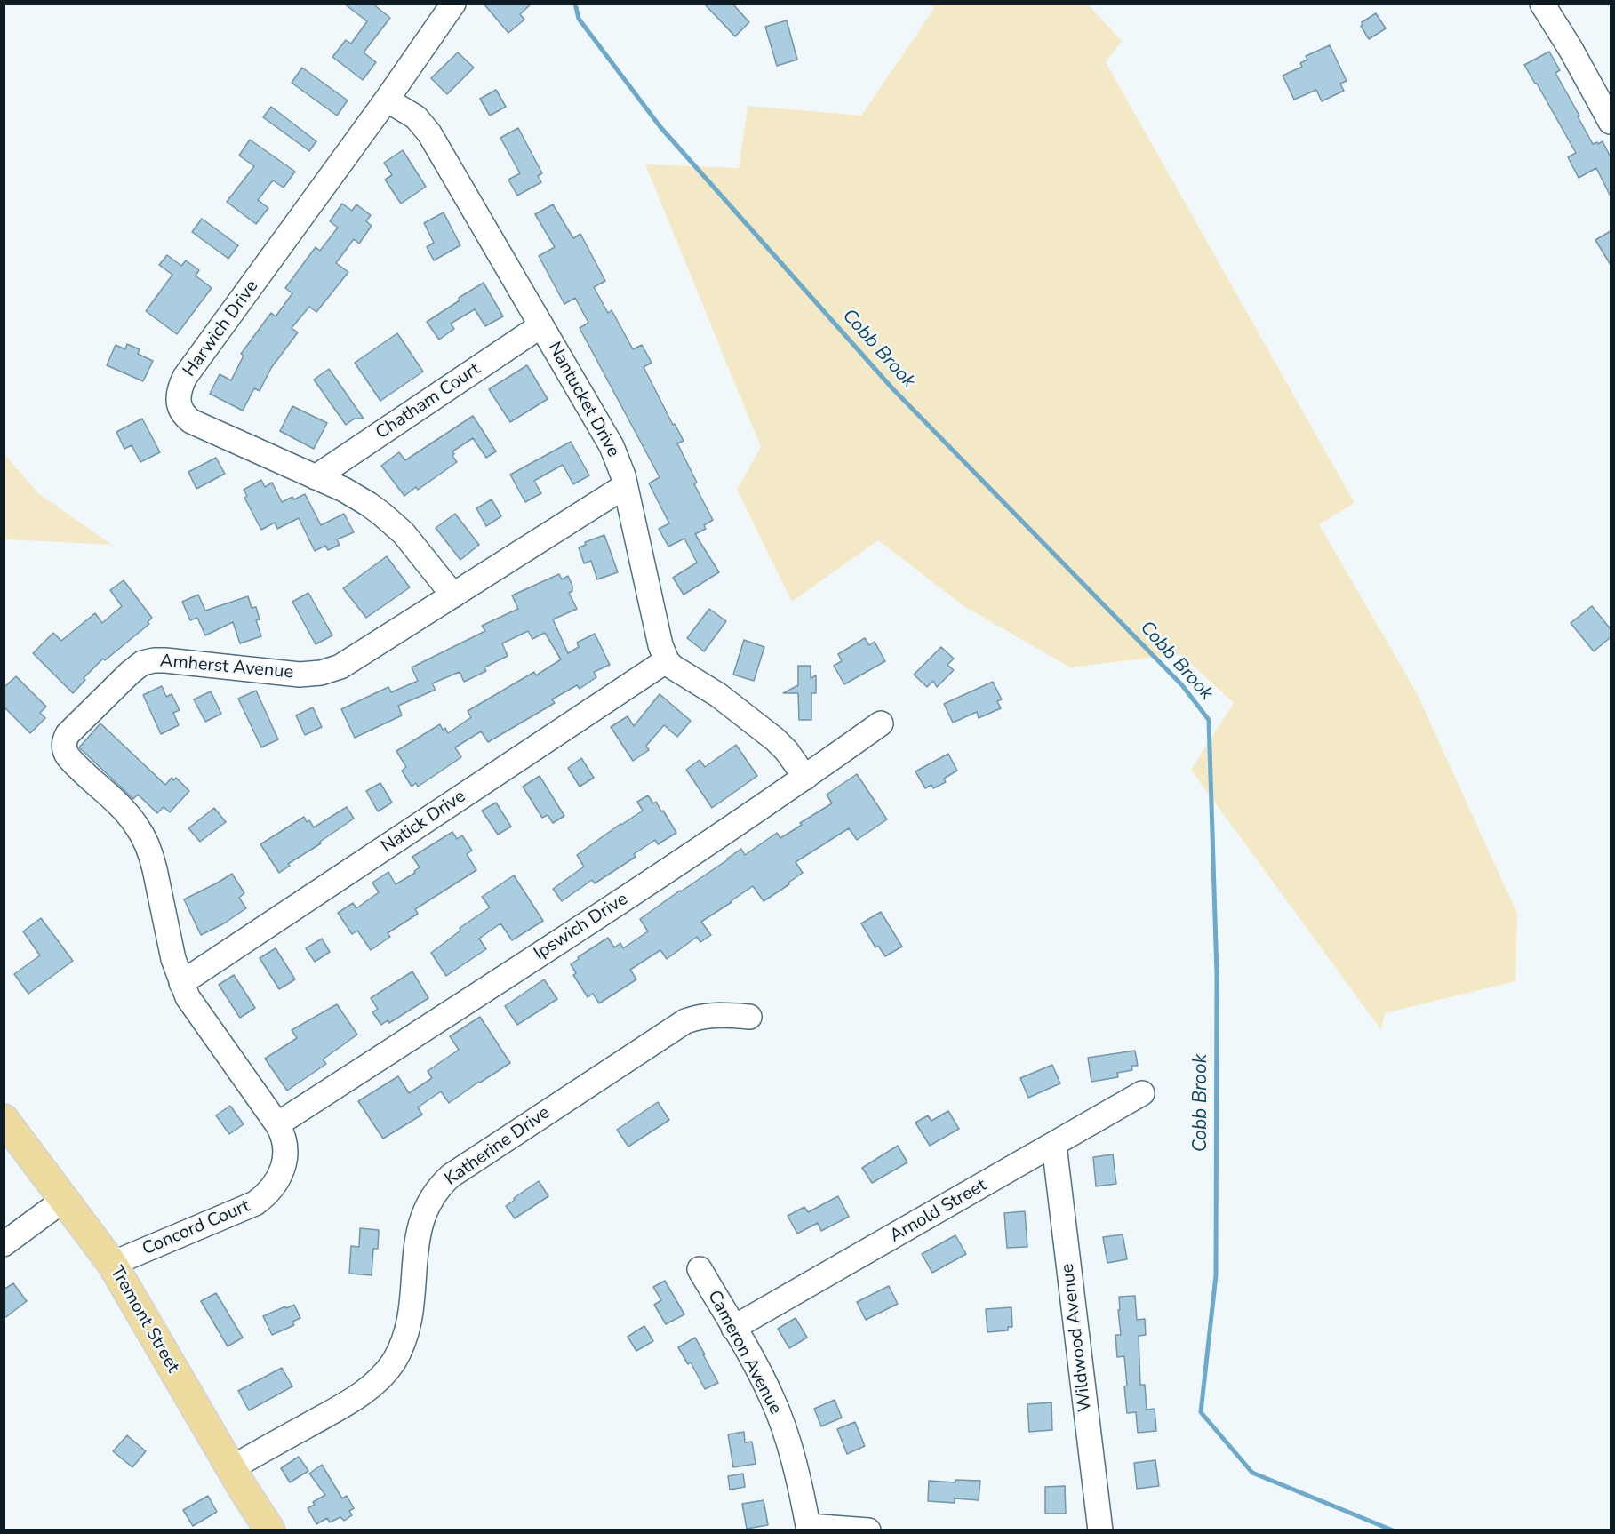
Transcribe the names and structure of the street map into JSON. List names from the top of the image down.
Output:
{
  "streets": {
    "main road": ["Tremont Street"],
    "street": [
      "Harwich Drive",
      "Nantucket Drive",
      "Chatham Court",
      "Amherst Avenue",
      "Natick Drive",
      "Ipswich Drive",
      "Katherine Drive",
      "Arnold Street",
      "Concord Court",
      "Wildwood Avenue",
      "Cameron Avenue"
    ]
  },
  "crossings": [
    ["Harwich Drive", "Nantucket Drive"],
    ["Harwich Drive", "Chatham Court"],
    ["Harwich Drive", "Amherst Avenue"],
    ["Nantucket Drive", "Chatham Court"],
    ["Nantucket Drive", "Amherst Avenue"],
    ["Nantucket Drive", "Natick Drive"],
    ["Amherst Avenue", "Natick Drive"],
    ["Amherst Avenue", "Ipswich Drive"],
    ["Amherst Avenue", "Concord Court"],
    ["Ipswich Drive", "Concord Court"],
    ["Katherine Drive", "Tremont Street"],
    ["Arnold Street", "Wildwood Avenue"],
    ["Arnold Street", "Cameron Avenue"],
    ["Concord Court", "Tremont Street"]
  ],
  "water": ["Cobb Brook"]
}
